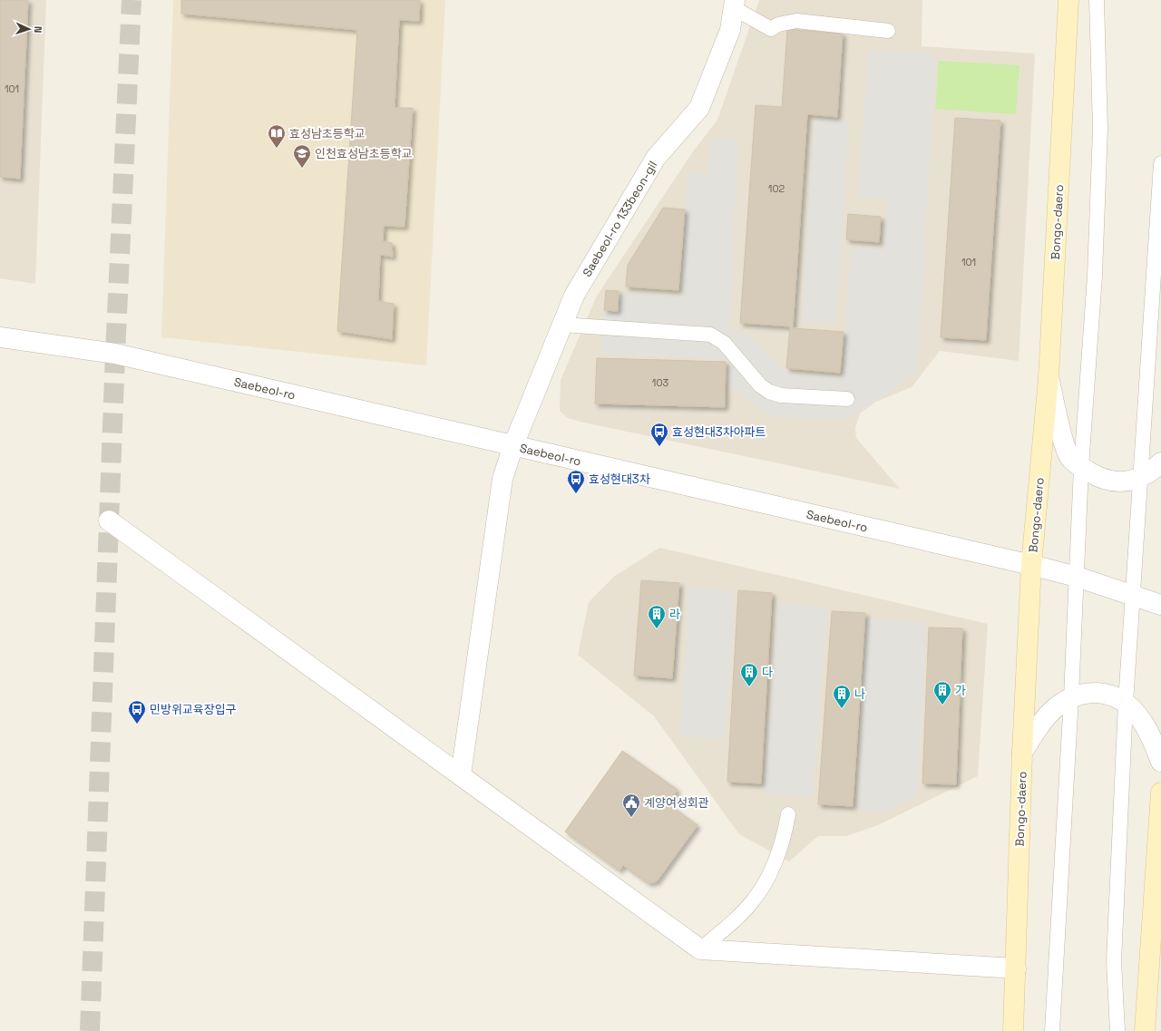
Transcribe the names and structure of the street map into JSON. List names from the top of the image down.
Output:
{
  "streets": {
    "main road": ["Bongo-daero"],
    "street": ["Saebeol-ro 133beon-gil", "Saebeol-ro"]
  },
  "crossings": [
    ["Saebeol-ro 133beon-gil", "Saebeol-ro"],
    ["Bongo-daero", "Saebeol-ro"]
  ],
  "places": {
    "library": ["효성남초등학교"],
    "school or university": ["인천효성남초등학교"],
    "bus stop": ["효성현대3차아파트", "효성현대3차", "민방위교육장입구"],
    "building": [
      "라",
      "다",
      "가",
      "나"
    ],
    "public building": ["계양여성회관"]
  },
  "house_numbers": [
    "101",
    "102",
    "101",
    "103"
  ],
  "north": "right"
}
